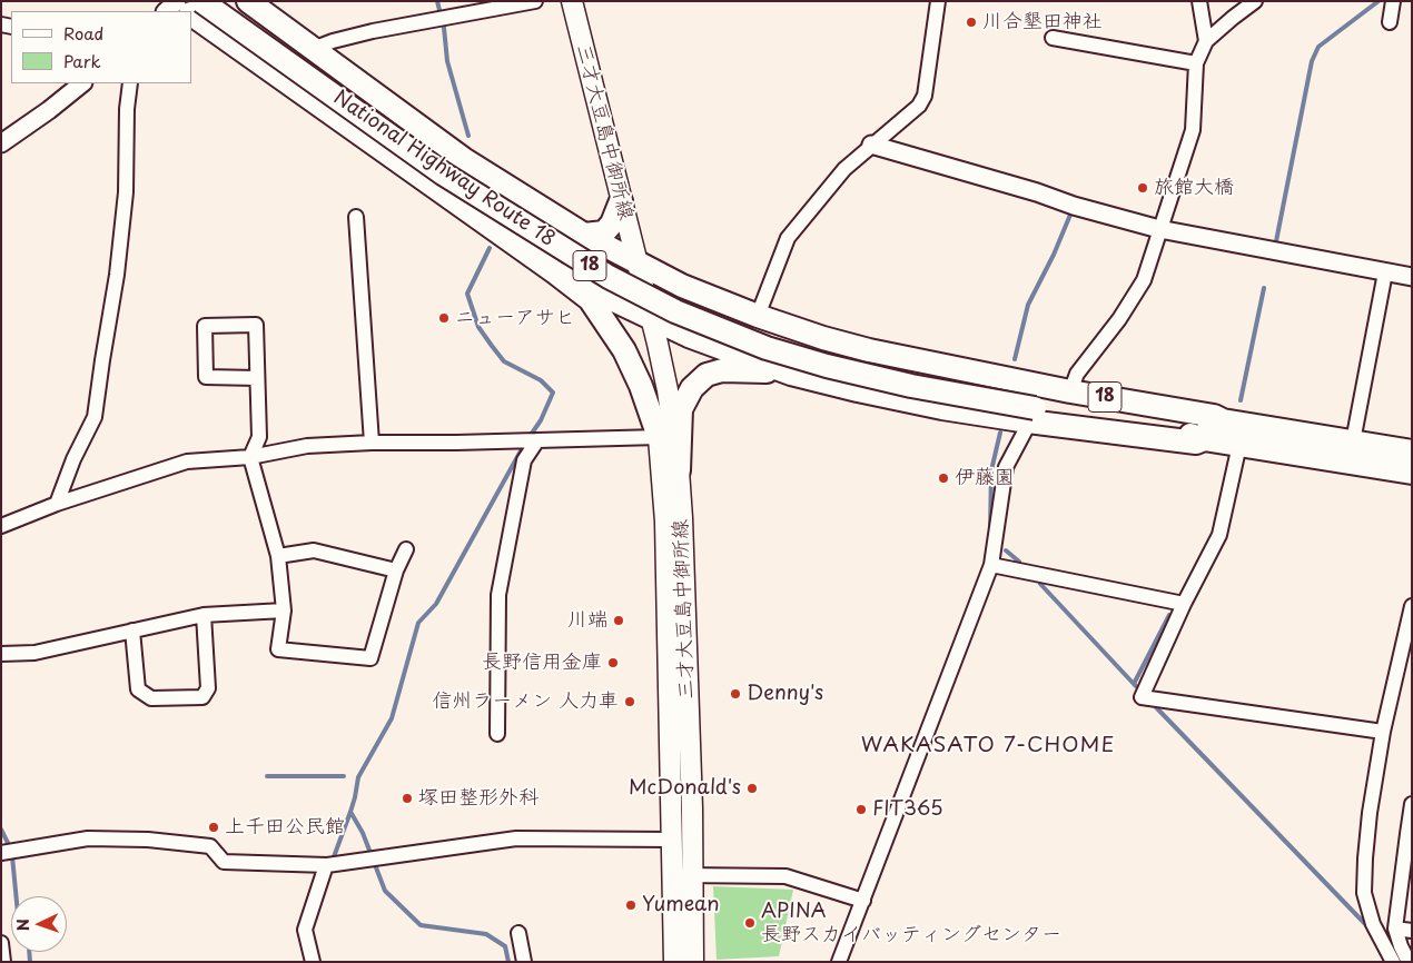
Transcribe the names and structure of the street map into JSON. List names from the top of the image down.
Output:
{
  "streets": {
    "highway": ["National Highway Route 18", "18"],
    "main road": ["三才大豆島中御所線"]
  },
  "crossings": [
    ["三才大豆島中御所線", "18"],
    ["National Highway Route 18", "18"]
  ],
  "districts": ["WAKASATO 7-CHOME"],
  "places": [
    "川合墾田神社",
    "旅館大橋",
    "ニューアサヒ",
    "伊藤園",
    "川端",
    "長野信用金庫",
    "Denny's",
    "信州ラーメン 人力車",
    "McDonald's",
    "塚田整形外科",
    "FIT365",
    "上千田公民館",
    "Yumean",
    "APINA 長野スカイバッティングセンター"
  ],
  "legend": ["Road", "Park"],
  "north": "left"
}
